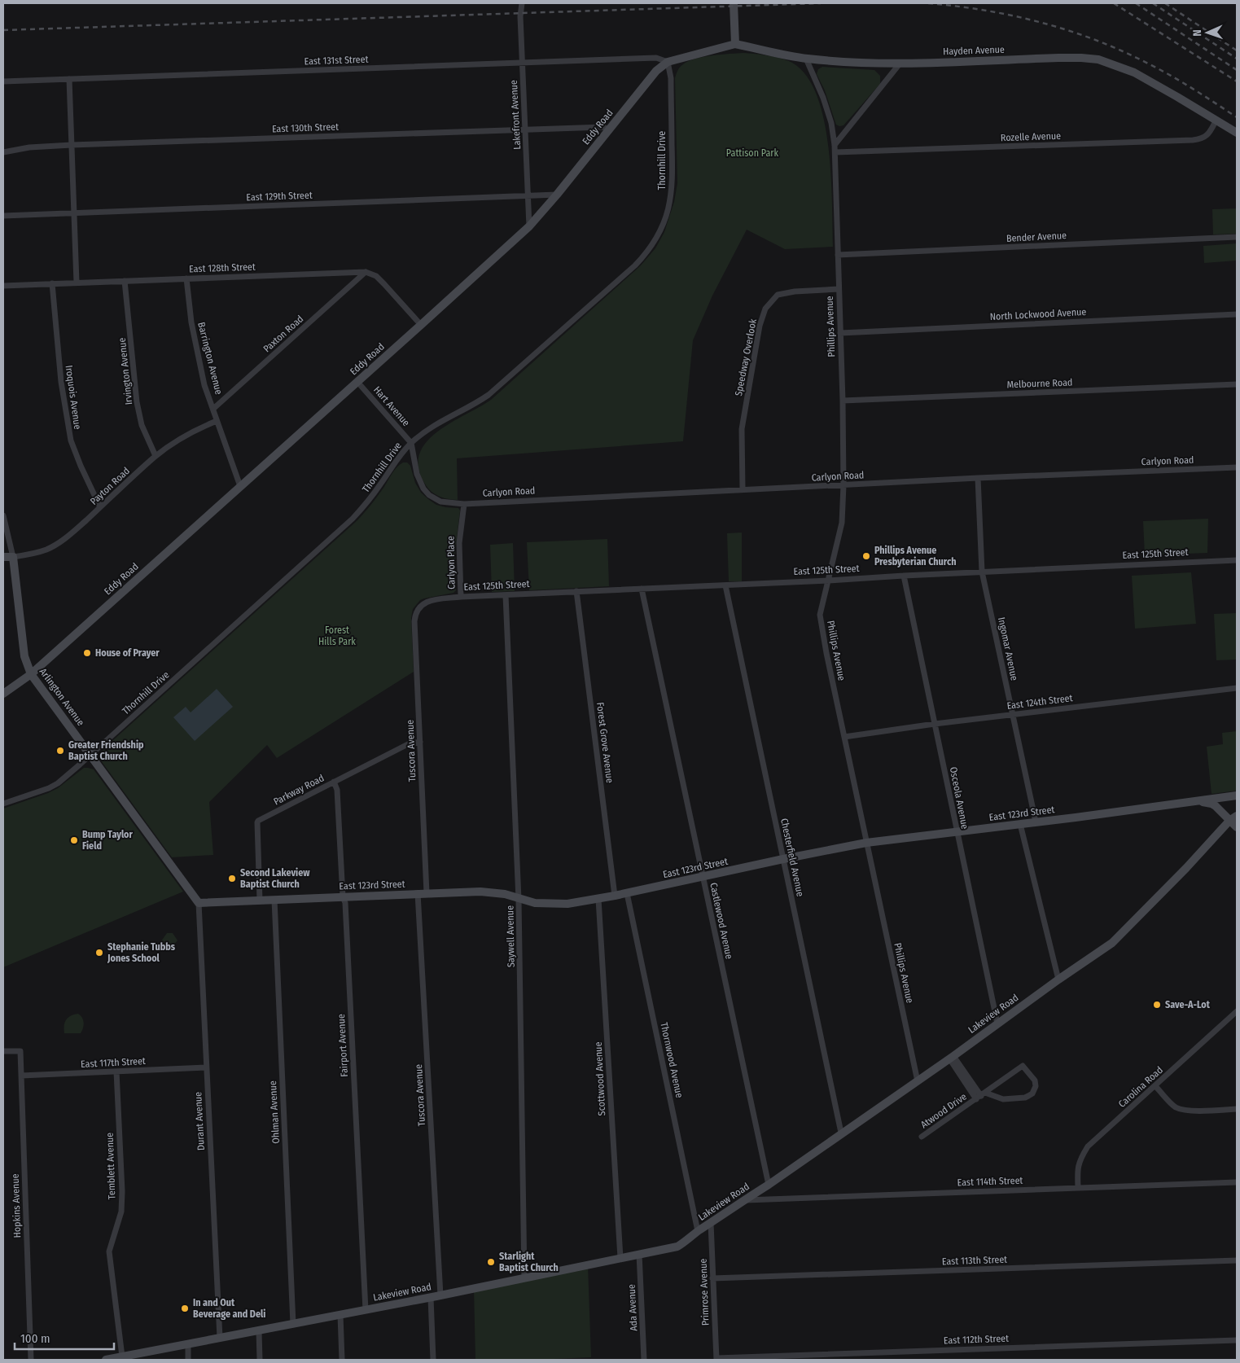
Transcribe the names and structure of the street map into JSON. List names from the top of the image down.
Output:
{
  "streets": {
    "street": [
      "Hayden Avenue",
      "East 131st Street",
      "Lakefront Avenue",
      "Eddy Road",
      "East 130th Street",
      "Rozelle Avenue",
      "Thornhill Drive",
      "East 129th Street",
      "Bender Avenue",
      "East 128th Street",
      "North Lockwood Avenue",
      "Phillips Avenue",
      "Paxton Road",
      "Speedway Overlook",
      "Barrington Avenue",
      "Irvington Avenue",
      "Melbourne Road",
      "Iroquois Avenue",
      "Hart Avenue",
      "Carlyon Road",
      "Payton Road",
      "East 125th Street",
      "Carlyon Place",
      "Ingomar Avenue",
      "Arlington Avenue",
      "East 124th Street",
      "Forest Grove Avenue",
      "Tuscora Avenue",
      "Parkway Road",
      "Osceola Avenue",
      "East 123rd Street",
      "Chesterfield Avenue",
      "Castlewood Avenue",
      "Saywell Avenue",
      "Lakeview Road",
      "Fairport Avenue",
      "Thornwood Avenue",
      "East 117th Street",
      "Scottwood Avenue",
      "Carolina Road",
      "Atwood Drive",
      "Ohlman Avenue",
      "Durant Avenue",
      "Temblett Avenue",
      "East 114th Street",
      "Hopkins Avenue",
      "East 113th Street",
      "Primrose Avenue",
      "Ada Avenue",
      "East 112th Street"
    ]
  },
  "crossings": [
    ["Hayden Avenue", "Eddy Road"],
    ["Hayden Avenue", "Rozelle Avenue"],
    ["Hayden Avenue", "Phillips Avenue"],
    ["East 131st Street", "Lakefront Avenue"],
    ["East 131st Street", "Eddy Road"],
    ["East 131st Street", "Thornhill Drive"],
    ["Lakefront Avenue", "Eddy Road"],
    ["Lakefront Avenue", "East 130th Street"],
    ["Lakefront Avenue", "East 129th Street"],
    ["Eddy Road", "East 130th Street"],
    ["Eddy Road", "Thornhill Drive"],
    ["Eddy Road", "East 129th Street"],
    ["Eddy Road", "Barrington Avenue"],
    ["Eddy Road", "Hart Avenue"],
    ["Eddy Road", "Arlington Avenue"],
    ["Rozelle Avenue", "Phillips Avenue"],
    ["Thornhill Drive", "Hart Avenue"],
    ["Thornhill Drive", "Carlyon Road"],
    ["Thornhill Drive", "Arlington Avenue"],
    ["Bender Avenue", "Phillips Avenue"],
    ["East 128th Street", "Paxton Road"],
    ["East 128th Street", "Barrington Avenue"],
    ["East 128th Street", "Irvington Avenue"],
    ["East 128th Street", "Iroquois Avenue"],
    ["North Lockwood Avenue", "Phillips Avenue"],
    ["Phillips Avenue", "Speedway Overlook"],
    ["Phillips Avenue", "Melbourne Road"],
    ["Phillips Avenue", "Carlyon Road"],
    ["Phillips Avenue", "East 125th Street"],
    ["Phillips Avenue", "East 124th Street"],
    ["Phillips Avenue", "East 123rd Street"],
    ["Phillips Avenue", "Lakeview Road"],
    ["Paxton Road", "Barrington Avenue"],
    ["Speedway Overlook", "Carlyon Road"],
    ["Barrington Avenue", "Payton Road"],
    ["Irvington Avenue", "Payton Road"],
    ["Iroquois Avenue", "Payton Road"],
    ["Hart Avenue", "Carlyon Road"],
    ["Carlyon Road", "Carlyon Place"],
    ["Carlyon Road", "Ingomar Avenue"],
    ["Payton Road", "Arlington Avenue"],
    ["East 125th Street", "Carlyon Place"],
    ["East 125th Street", "Ingomar Avenue"],
    ["East 125th Street", "Forest Grove Avenue"],
    ["East 125th Street", "Tuscora Avenue"],
    ["East 125th Street", "Osceola Avenue"],
    ["East 125th Street", "Chesterfield Avenue"],
    ["East 125th Street", "Castlewood Avenue"],
    ["East 125th Street", "Saywell Avenue"],
    ["Ingomar Avenue", "East 124th Street"],
    ["Ingomar Avenue", "East 123rd Street"],
    ["Arlington Avenue", "East 123rd Street"],
    ["Arlington Avenue", "Durant Avenue"],
    ["East 124th Street", "Osceola Avenue"],
    ["Forest Grove Avenue", "East 123rd Street"],
    ["Tuscora Avenue", "Parkway Road"],
    ["Tuscora Avenue", "East 123rd Street"],
    ["Tuscora Avenue", "Lakeview Road"],
    ["Parkway Road", "East 123rd Street"],
    ["Parkway Road", "Fairport Avenue"],
    ["Osceola Avenue", "East 123rd Street"],
    ["Osceola Avenue", "Lakeview Road"],
    ["East 123rd Street", "Chesterfield Avenue"],
    ["East 123rd Street", "Castlewood Avenue"],
    ["East 123rd Street", "Saywell Avenue"],
    ["East 123rd Street", "Fairport Avenue"],
    ["East 123rd Street", "Thornwood Avenue"],
    ["East 123rd Street", "Scottwood Avenue"],
    ["East 123rd Street", "Ohlman Avenue"],
    ["East 123rd Street", "Durant Avenue"],
    ["Chesterfield Avenue", "Lakeview Road"],
    ["Castlewood Avenue", "Lakeview Road"],
    ["Saywell Avenue", "Lakeview Road"],
    ["Lakeview Road", "Fairport Avenue"],
    ["Lakeview Road", "Thornwood Avenue"],
    ["Lakeview Road", "Scottwood Avenue"],
    ["Lakeview Road", "Atwood Drive"],
    ["Lakeview Road", "Ohlman Avenue"],
    ["Lakeview Road", "Durant Avenue"],
    ["Lakeview Road", "Temblett Avenue"],
    ["Lakeview Road", "East 114th Street"],
    ["Lakeview Road", "Primrose Avenue"],
    ["Lakeview Road", "Ada Avenue"],
    ["East 117th Street", "Durant Avenue"],
    ["East 117th Street", "Temblett Avenue"],
    ["East 117th Street", "Hopkins Avenue"],
    ["Carolina Road", "East 114th Street"],
    ["East 113th Street", "Primrose Avenue"],
    ["Primrose Avenue", "East 112th Street"]
  ],
  "parks": ["Pattison Park", "Forest Hills Park"],
  "places": [
    "Phillips Avenue Presbyterian Church",
    "House of Prayer",
    "Greater Friendship Baptist Church",
    "Bump Taylor Field",
    "Second Lakeview Baptist Church",
    "Stephanie Tubbs Jones School",
    "Save-A-Lot",
    "Starlight Baptist Church",
    "In and Out Beverage and Deli"
  ],
  "scale_bar": "100 m",
  "north": "left"
}
